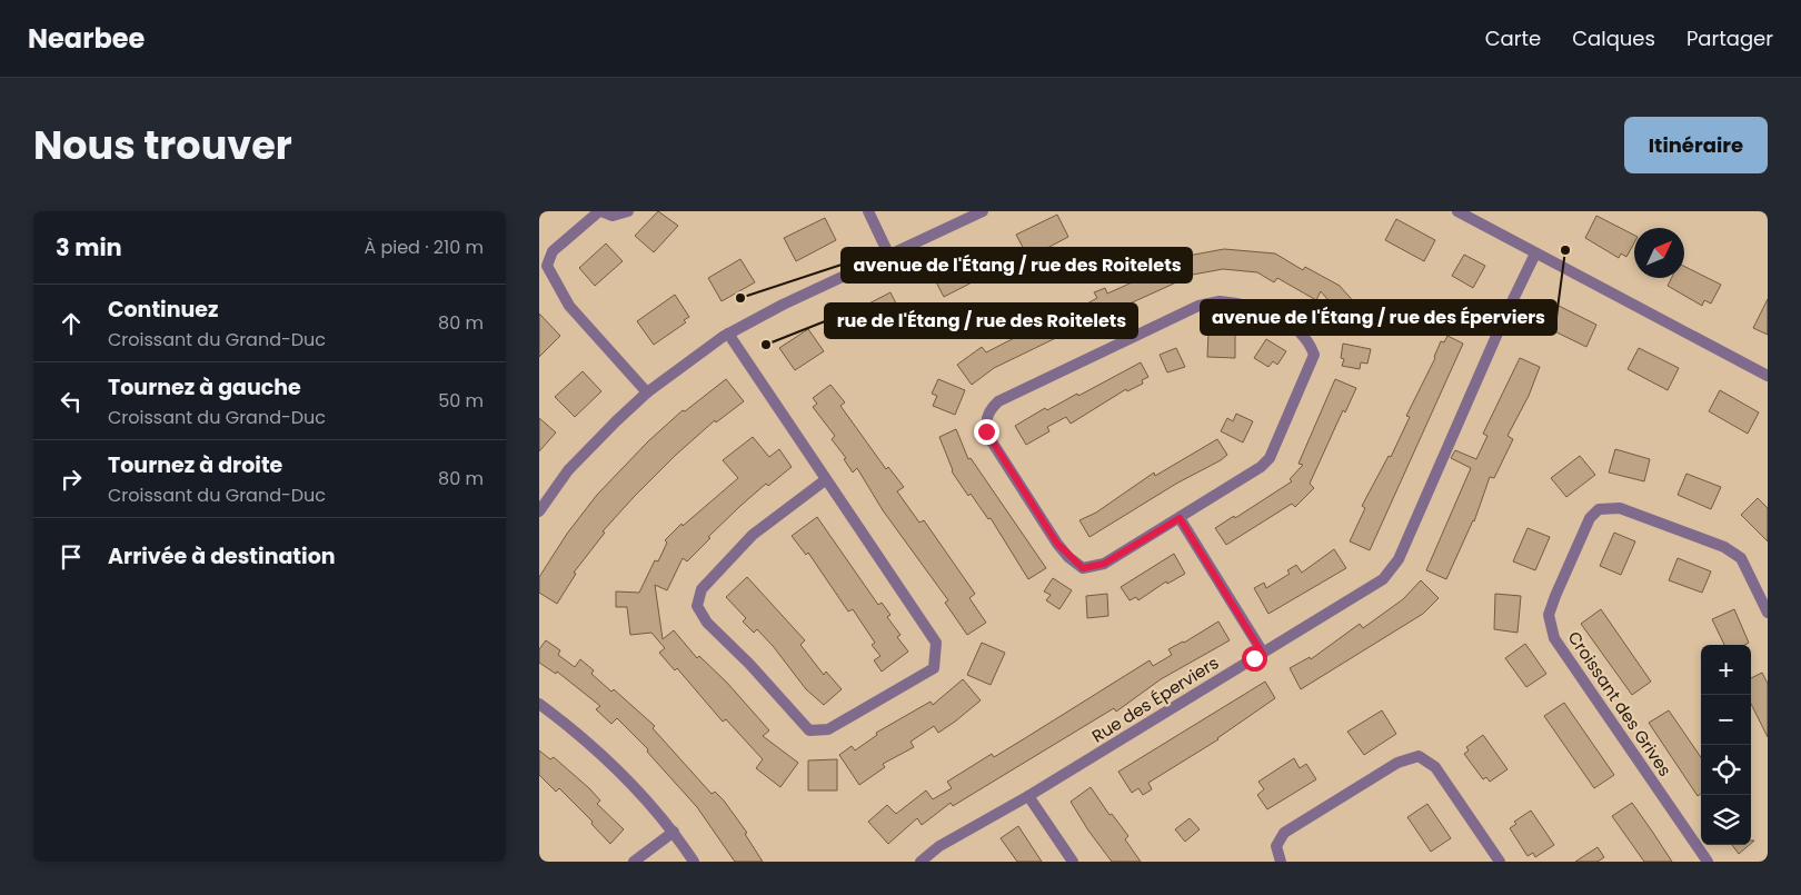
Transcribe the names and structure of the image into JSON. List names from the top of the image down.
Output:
{
  "streets": {
    "street": ["Rue des Éperviers", "Croissant des Grives"]
  },
  "places": ["avenue de l'Étang / rue des Éperviers", "avenue de l'Étang / rue des Roitelets", "rue de l'Étang / rue des Roitelets"],
  "north": "top right",
  "page": {
    "header": "Nearbee",
    "nav": ["Carte", "Calques", "Partager"],
    "title": "Nous trouver",
    "buttons": "Itinéraire",
    "heading": ["3 min", "À pied · 210 m"],
    "list": [
      ["Continuez", "Croissant du Grand-Duc", "80 m"],
      ["Tournez à gauche", "Croissant du Grand-Duc", "50 m"],
      ["Tournez à droite", "Croissant du Grand-Duc", "80 m"],
      "Arrivée à destination"
    ],
    "map_buttons": ["+", "−"]
  }
}
